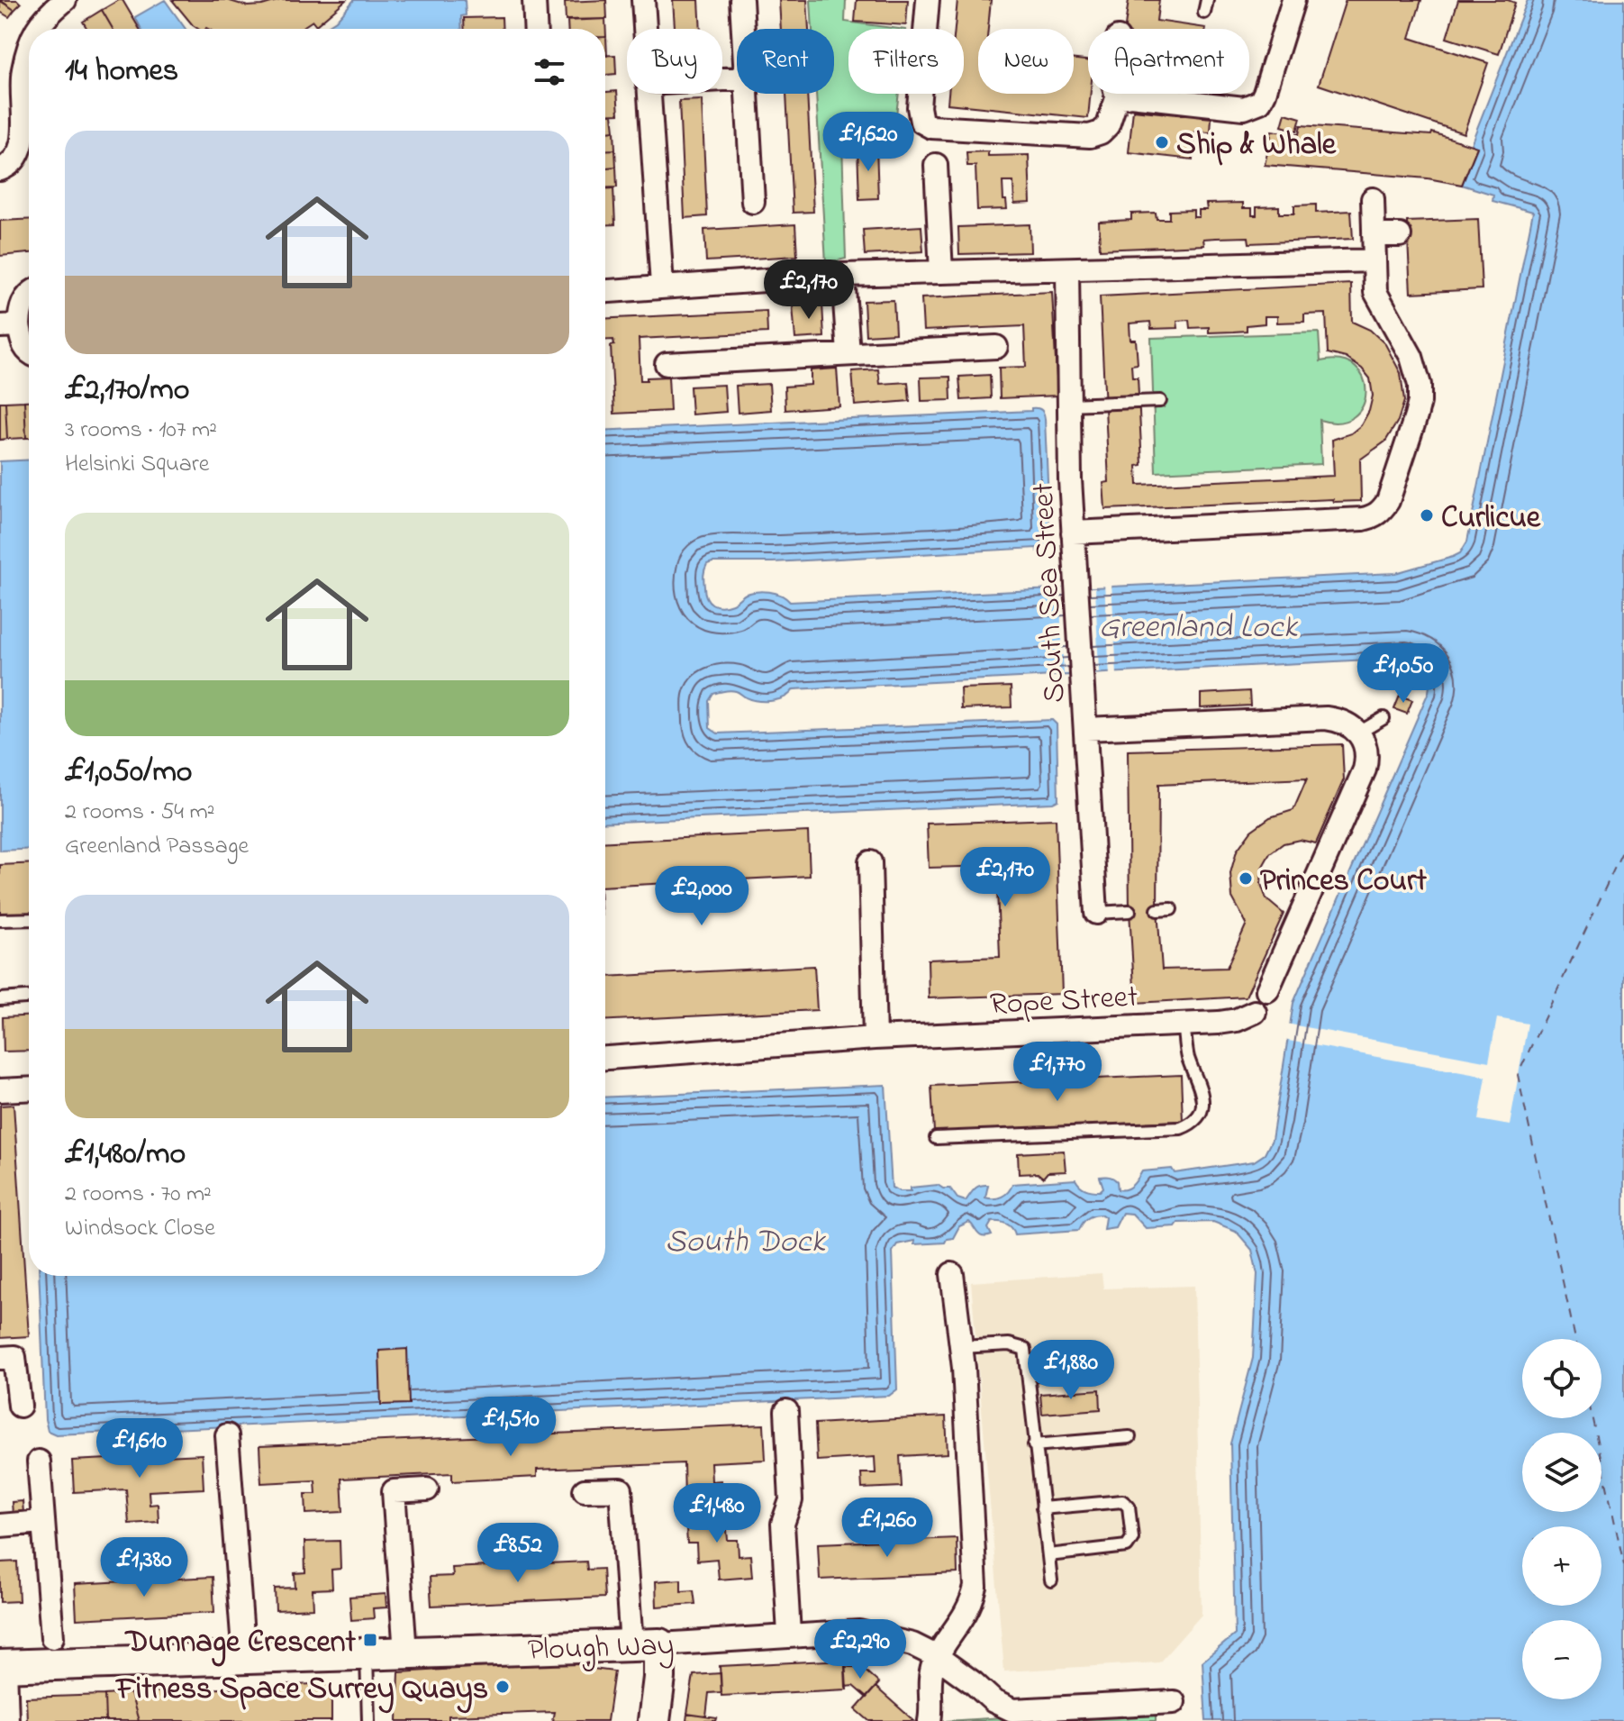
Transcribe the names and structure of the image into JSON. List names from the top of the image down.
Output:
{
  "streets": {
    "main road": ["Plough Way"],
    "street": ["South Sea Street", "Rope Street"]
  },
  "water": ["Greenland Lock", "South Dock"],
  "places": {
    "other": [
      "Ship & Whale",
      "Curlicue",
      "Princes Court",
      "Fitness Space Surrey Quays"
    ],
    "transit": ["Dunnage Crescent"]
  },
  "page": {
    "chip": [
      "Buy",
      "Rent",
      "Filters",
      "New",
      "Apartment"
    ],
    "heading": "14 homes",
    "price": [
      "£1,620",
      "£2,170",
      "£1,050",
      "£2,170",
      "£2,000",
      "£1,770",
      "£1,880",
      "£1,510",
      "£1,610",
      "£1,480",
      "£1,260",
      "£852",
      "£1,380",
      "£2,290"
    ],
    "list": [
      {
        "name": "£2,170/mo",
        "note": "3 rooms · 107 m² · Helsinki Square"
      },
      {
        "name": "£1,050/mo",
        "note": "2 rooms · 54 m² · Greenland Passage"
      },
      {
        "name": "£1,480/mo",
        "note": "2 rooms · 70 m² · Windsock Close"
      }
    ],
    "map_buttons": ["+", "−"]
  }
}
